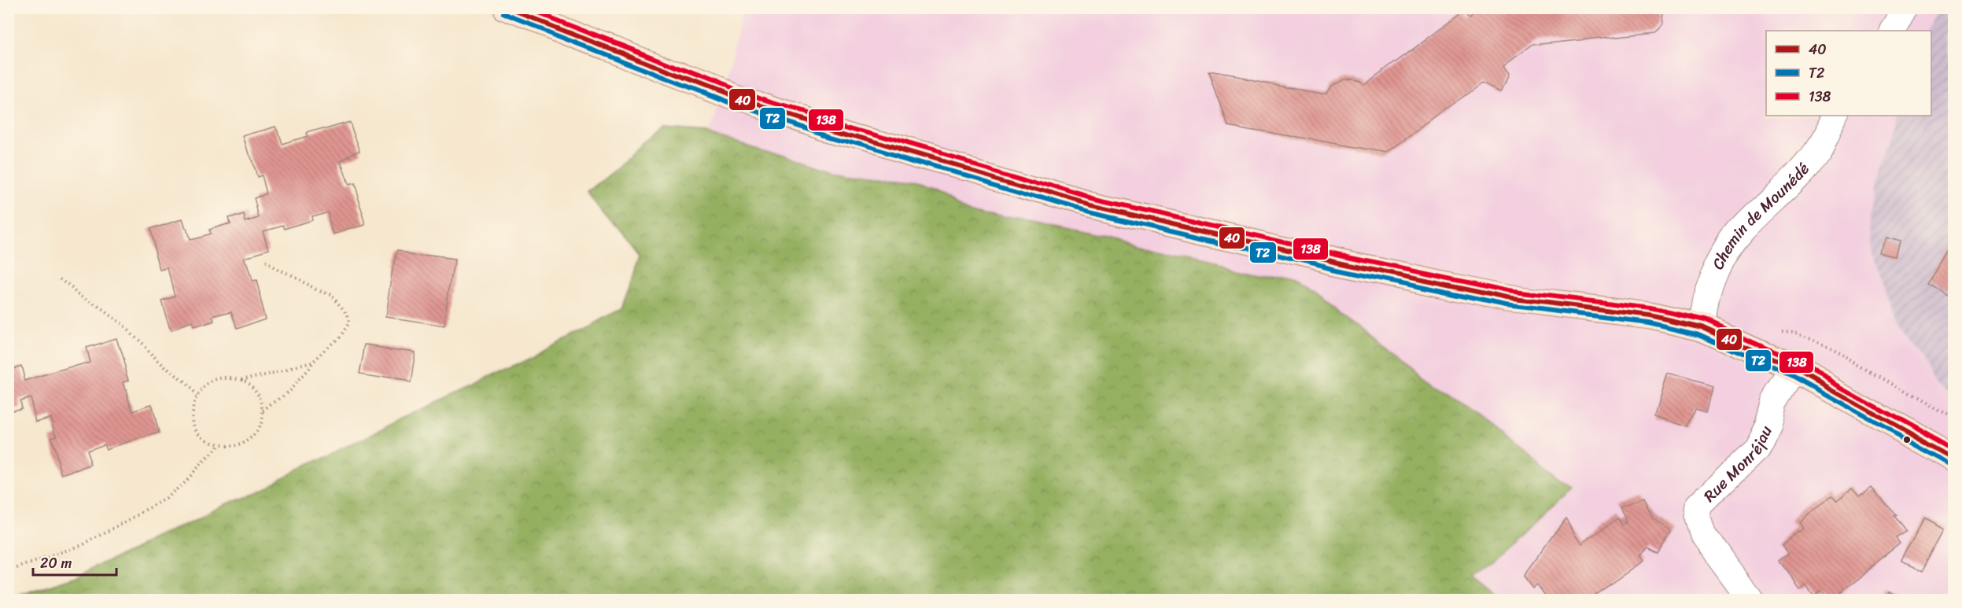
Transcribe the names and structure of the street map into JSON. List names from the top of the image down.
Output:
{
  "streets": {
    "street": ["Chemin de Mounédé", "Rue Monréjau"]
  },
  "lines": ["transit line 40", "transit line 138", "transit line T2"],
  "legend": ["40", "T2", "138"],
  "scale_bar": "20 m"
}
